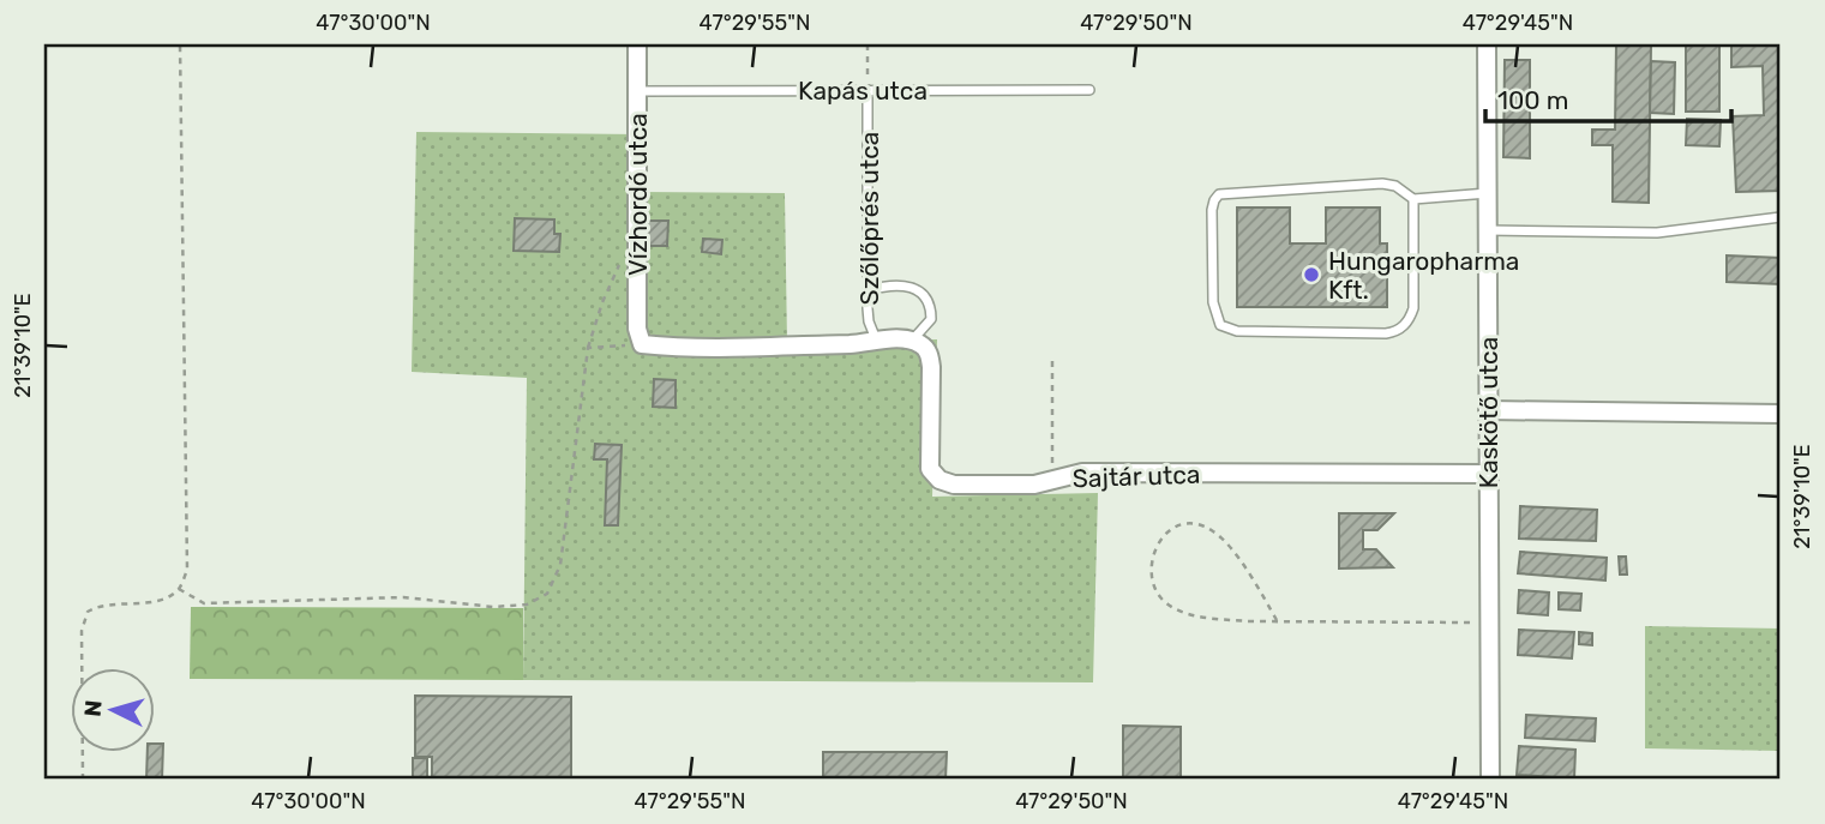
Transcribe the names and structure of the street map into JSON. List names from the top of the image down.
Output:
{
  "streets": {
    "street": ["Vízhordó utca", "Kaskötő utca", "Sajtár utca"],
    "lane": ["Kapás utca", "Szőlőprés utca"]
  },
  "crossings": [
    ["Kapás utca", "Vízhordó utca"],
    ["Kapás utca", "Szőlőprés utca"],
    ["Szőlőprés utca", "Sajtár utca"],
    ["Kaskötő utca", "Sajtár utca"]
  ],
  "places": ["Hungaropharma Kft."],
  "scale_bar": "100 m",
  "north": "left",
  "coordinates": [
    "47°30'00\"N",
    "47°29'55\"N",
    "47°29'50\"N",
    "47°29'45\"N",
    "21°39'10\"E"
  ]
}
